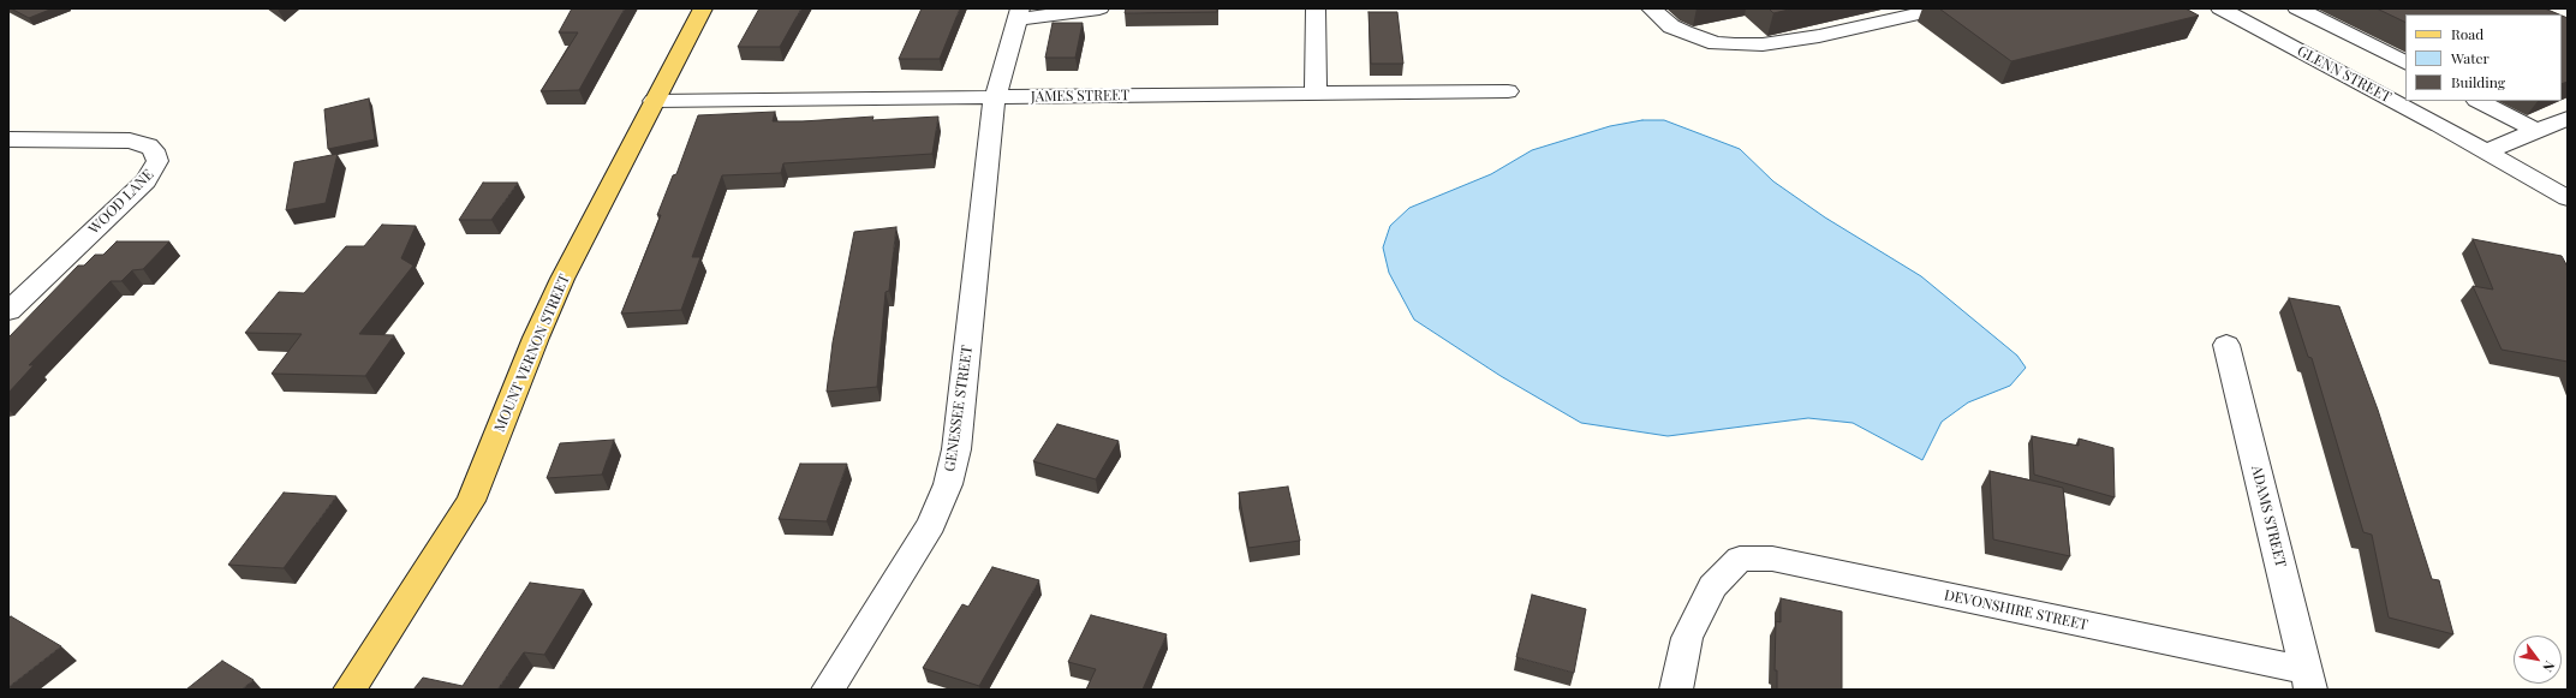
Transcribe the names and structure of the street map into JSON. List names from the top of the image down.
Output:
{
  "streets": {
    "main road": ["MOUNT VERNON STREET"],
    "street": [
      "GLENN STREET",
      "JAMES STREET",
      "WOOD LANE",
      "GENESSEE STREET",
      "ADAMS STREET",
      "DEVONSHIRE STREET"
    ]
  },
  "crossings": [
    ["JAMES STREET", "MOUNT VERNON STREET"],
    ["JAMES STREET", "GENESSEE STREET"],
    ["ADAMS STREET", "DEVONSHIRE STREET"]
  ],
  "legend": ["Road", "Water", "Building"],
  "north": "bottom right"
}
